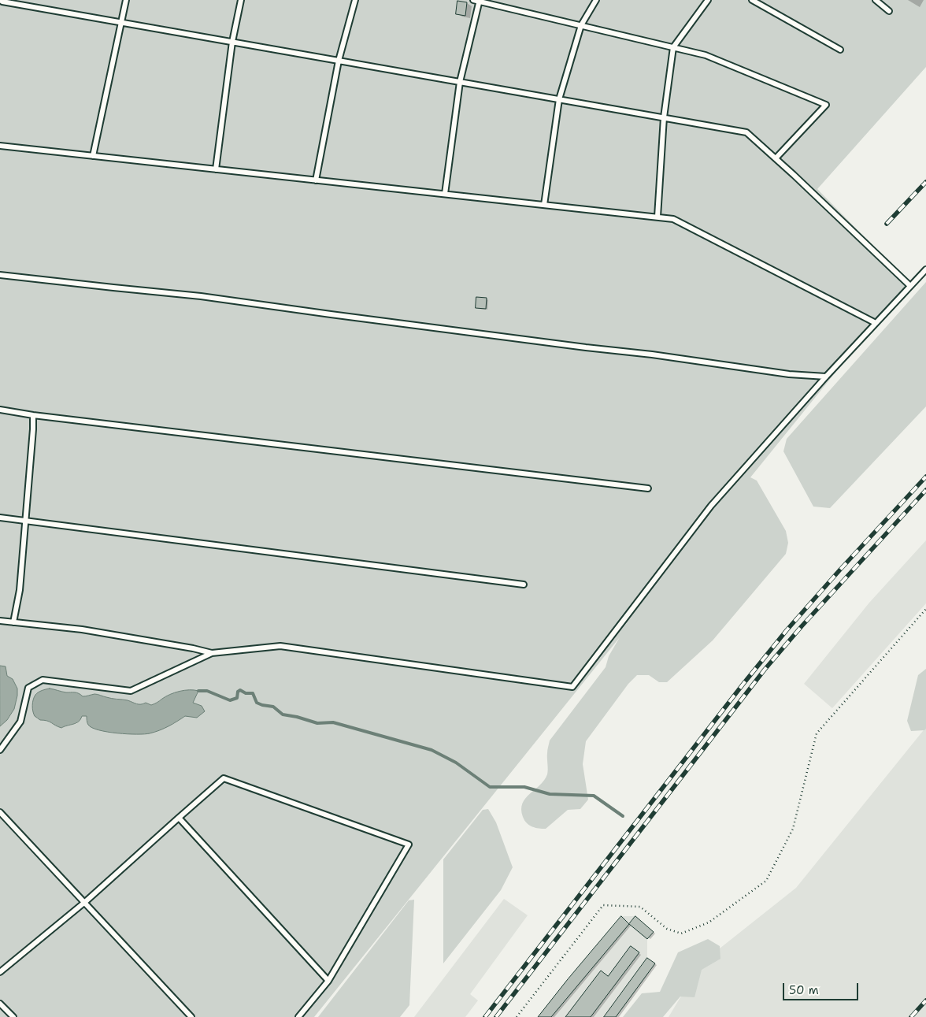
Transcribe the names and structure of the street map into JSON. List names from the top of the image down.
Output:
{
  "scale_bar": "50 m"
}
